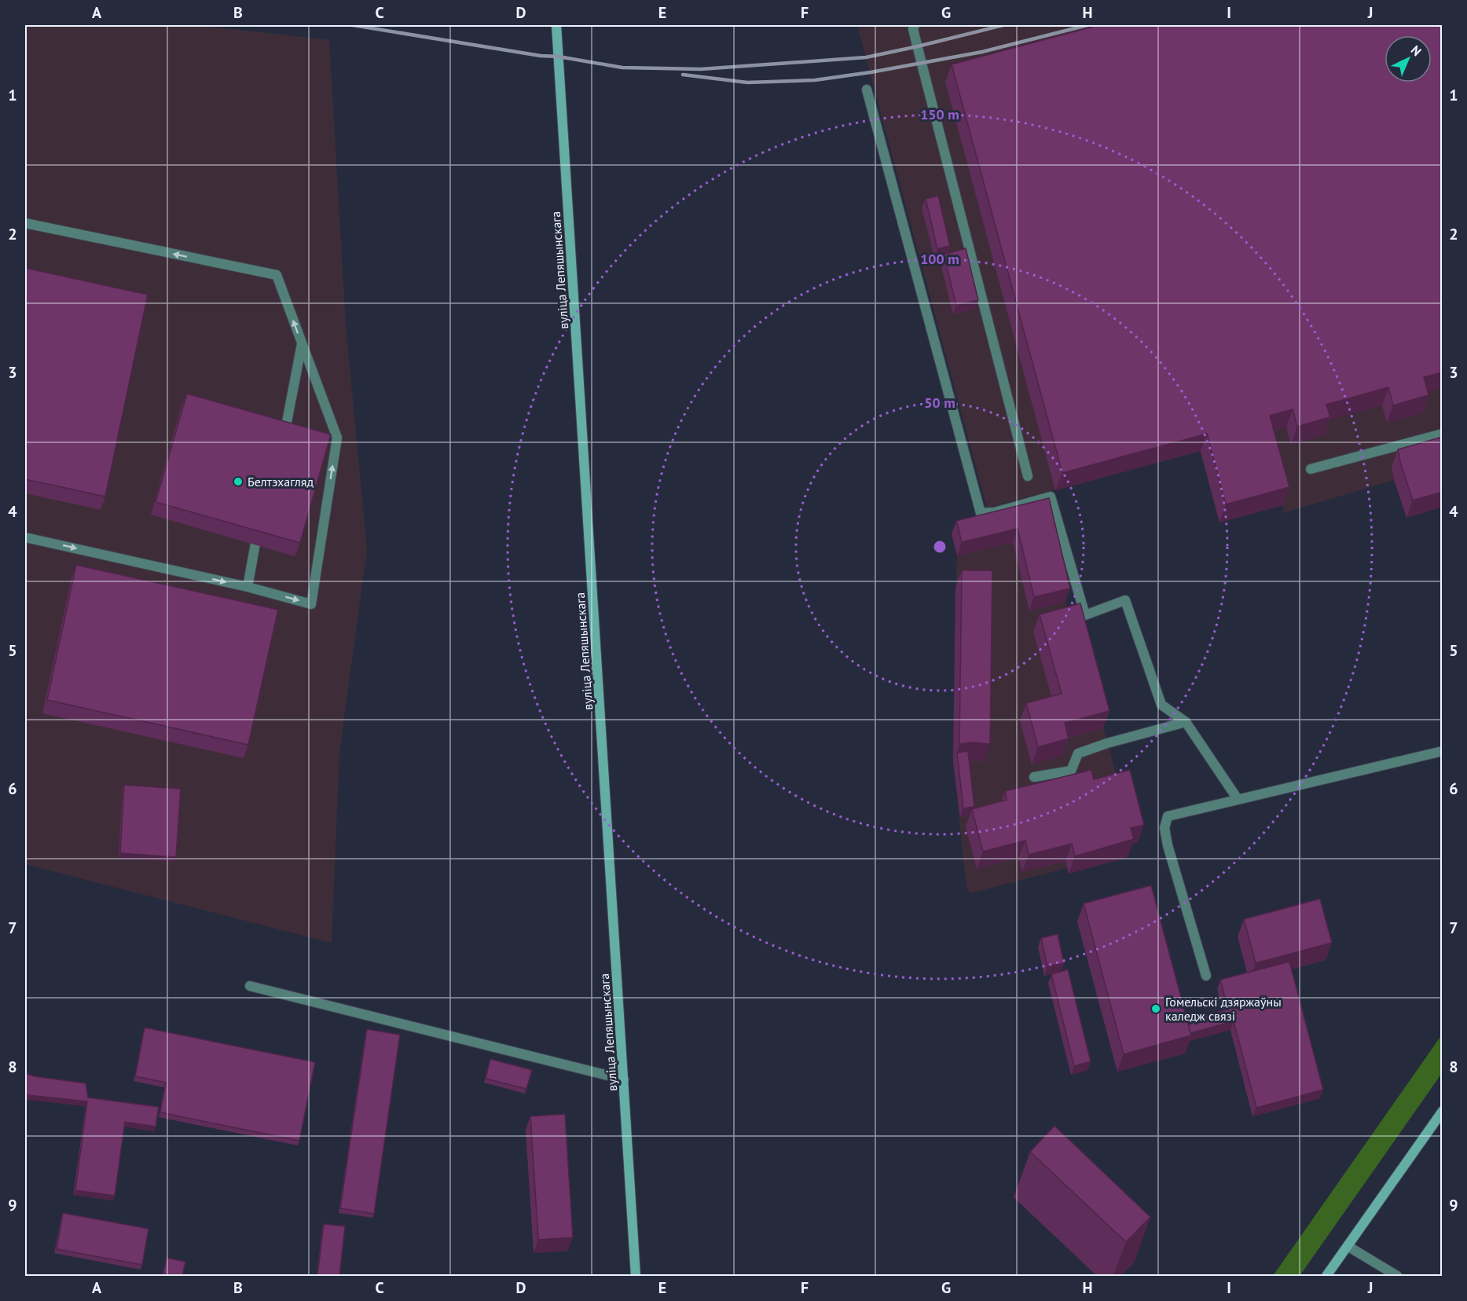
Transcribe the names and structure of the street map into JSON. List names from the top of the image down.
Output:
{
  "streets": {
    "main road": ["вуліца Лепяшынскага"]
  },
  "places": ["Белтэхагляд", "Гомельскі дзяржаўны каледж связі"],
  "north": "top right",
  "grid": {
    "columns": [
      "A",
      "B",
      "C",
      "D",
      "E",
      "F",
      "G",
      "H",
      "I",
      "J"
    ],
    "rows": [
      "1",
      "2",
      "3",
      "4",
      "5",
      "6",
      "7",
      "8",
      "9"
    ]
  },
  "rings": ["150 m", "100 m", "50 m"]
}
